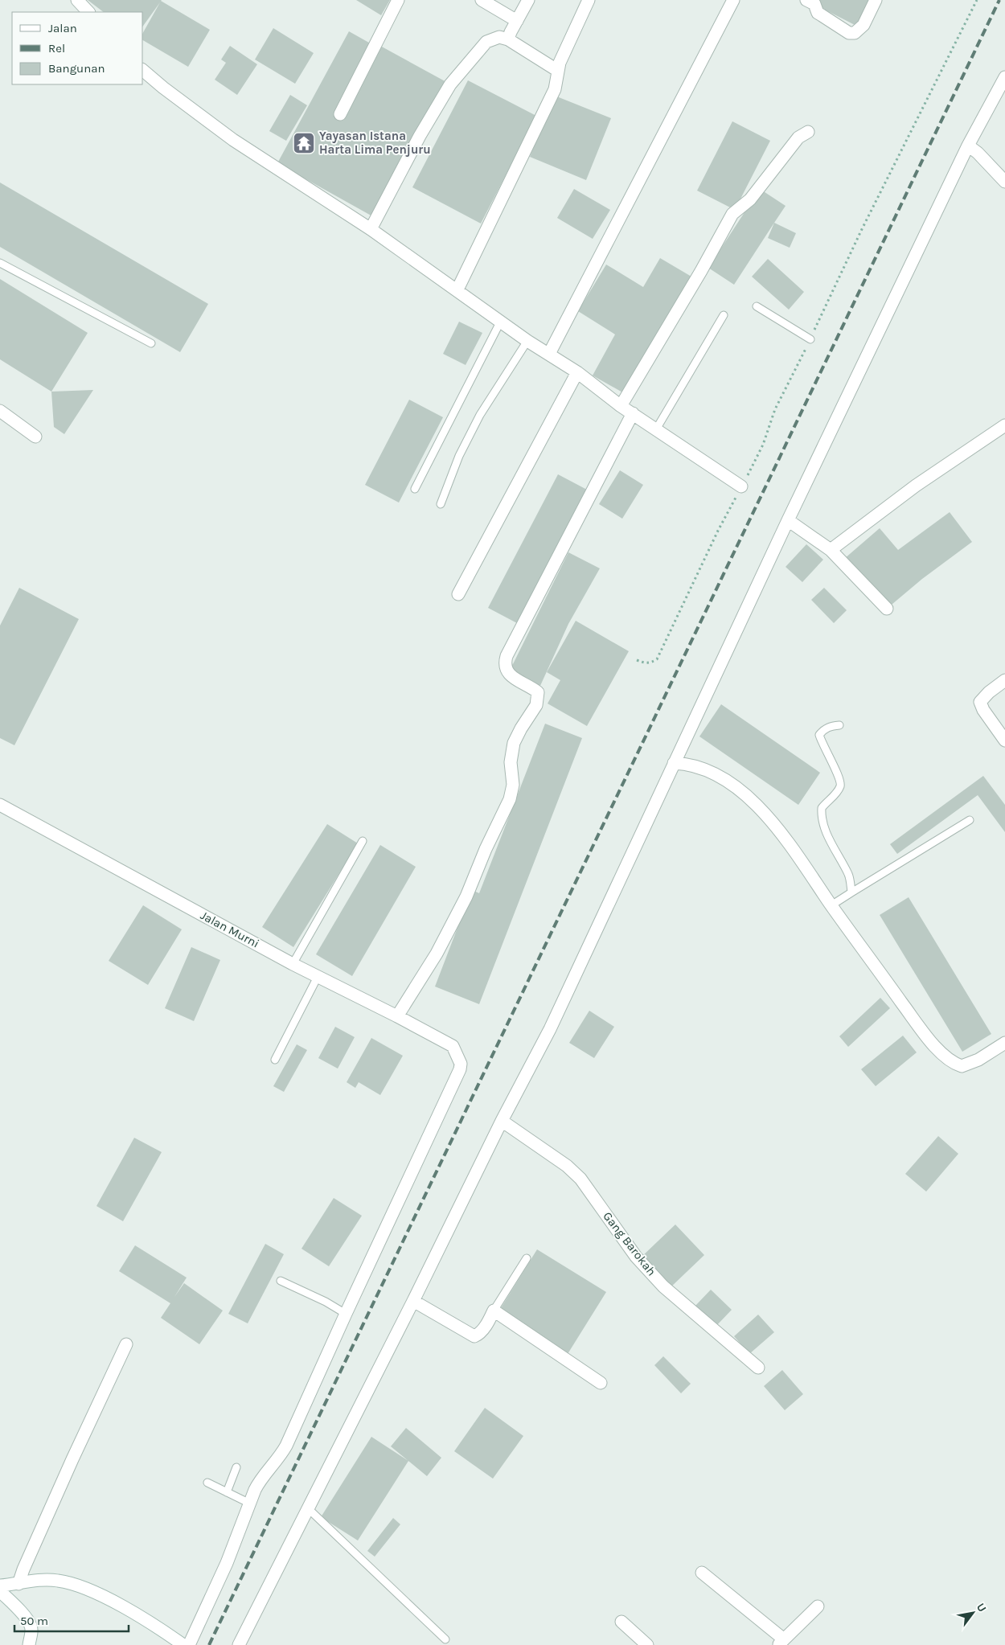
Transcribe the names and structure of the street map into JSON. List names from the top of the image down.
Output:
{
  "streets": {
    "street": ["Jalan Murni", "Gang Barokah"]
  },
  "places": {
    "temple": ["Yayasan Istana Harta Lima Penjuru"]
  },
  "legend": ["Jalan", "Rel", "Bangunan"],
  "scale_bar": "50 m",
  "north": "top right"
}
